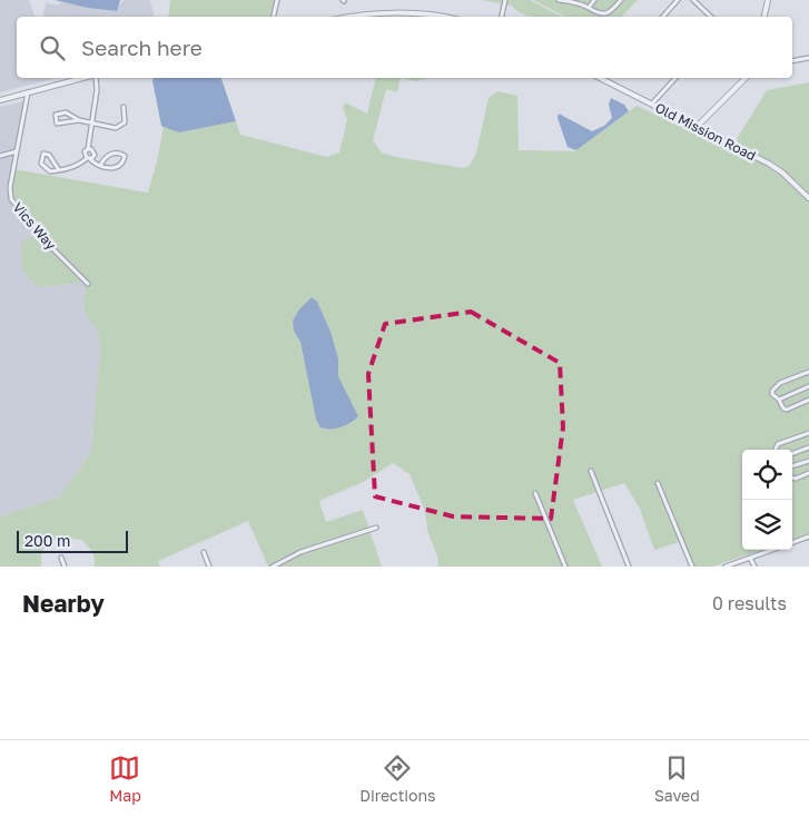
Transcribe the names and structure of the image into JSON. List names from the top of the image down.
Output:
{
  "streets": {
    "street": ["Old Mission Road", "Vics Way"]
  },
  "scale_bar": "200 m",
  "page": {
    "search": "Search here",
    "scale": "200 m",
    "heading": ["Nearby", "0 results"],
    "nav": ["Map", "Directions", "Saved"]
  }
}
